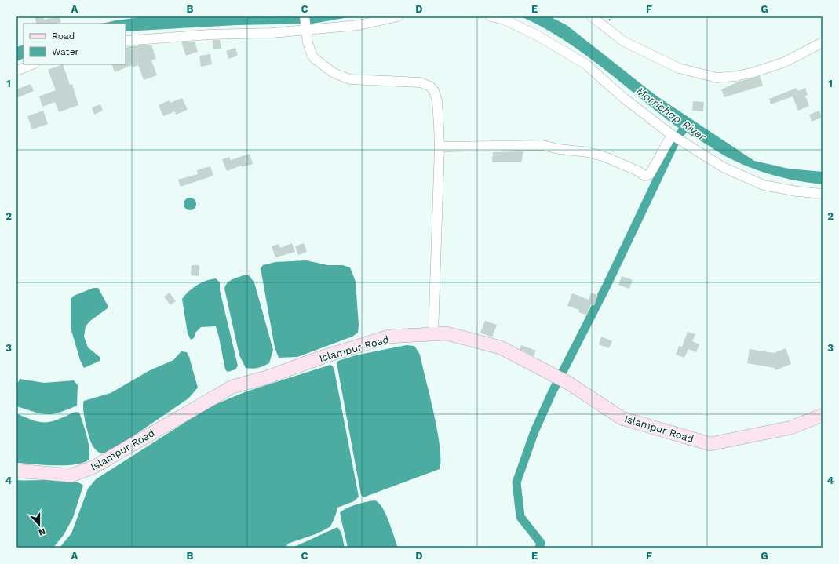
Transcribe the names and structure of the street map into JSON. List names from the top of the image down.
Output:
{
  "streets": {
    "street": ["Islampur Road"]
  },
  "water": ["Morrichap River"],
  "legend": ["Road", "Water"],
  "north": "bottom",
  "grid": {
    "columns": [
      "A",
      "B",
      "C",
      "D",
      "E",
      "F",
      "G"
    ],
    "rows": [
      "1",
      "2",
      "3",
      "4"
    ]
  }
}
